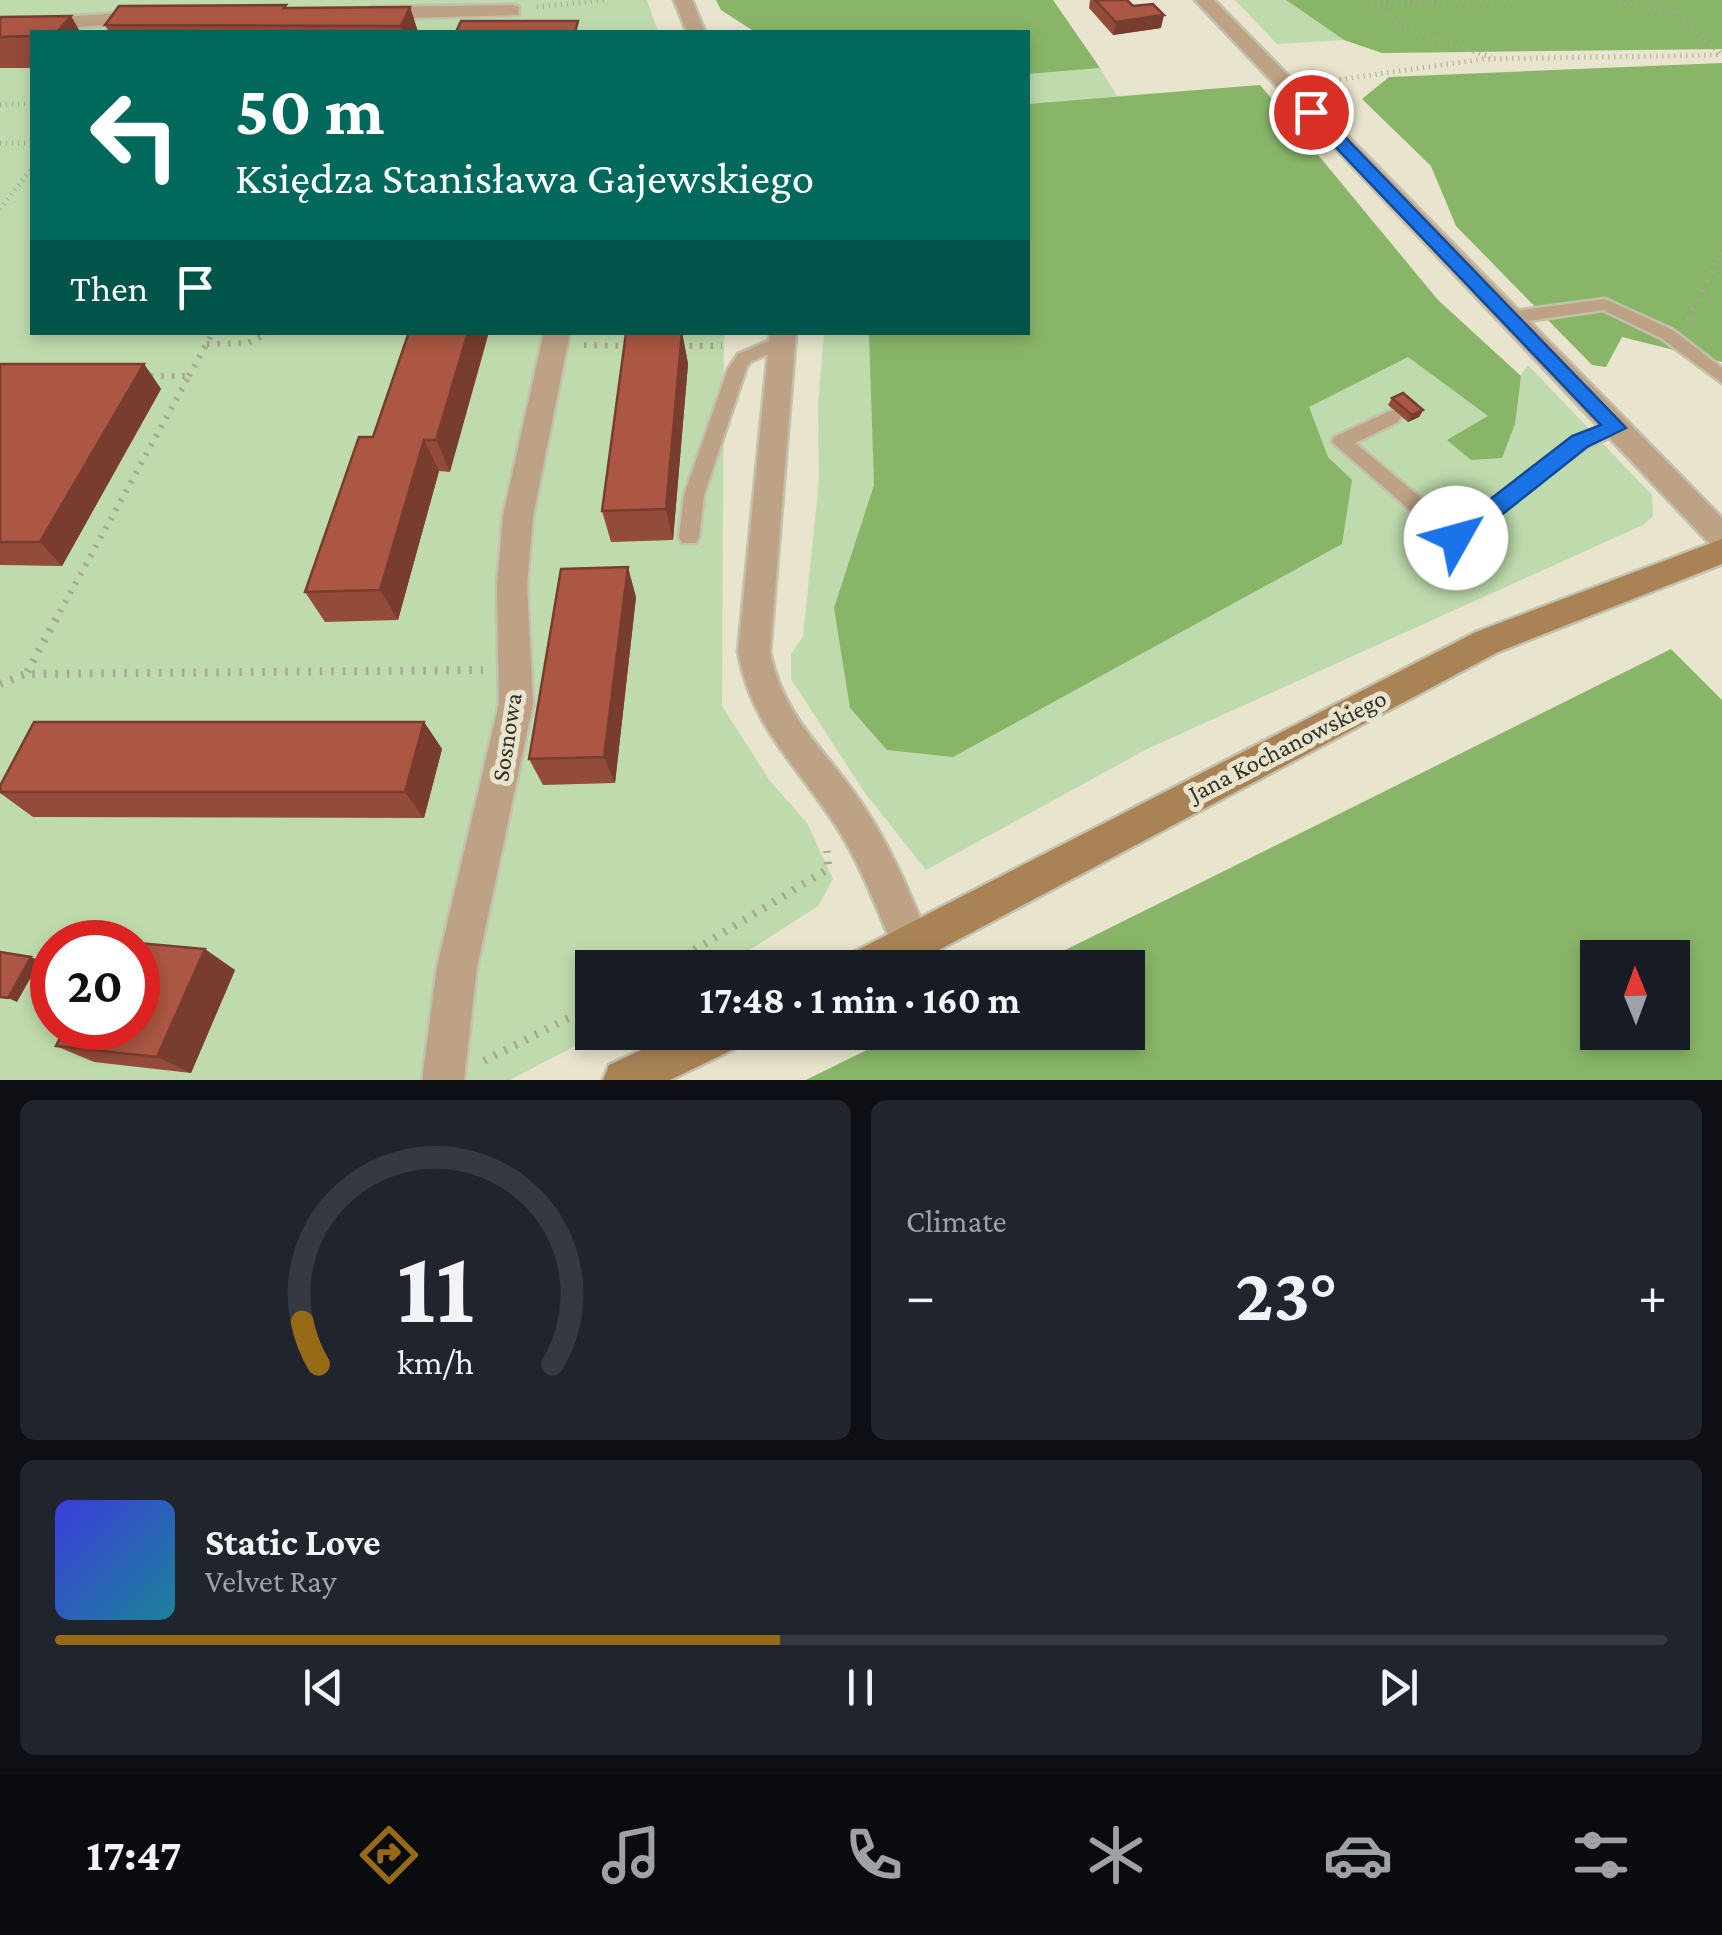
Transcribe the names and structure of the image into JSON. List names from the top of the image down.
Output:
{
  "streets": {
    "main road": ["Jana Kochanowskiego"],
    "street": ["Sosnowa"]
  },
  "north": "top",
  "page": {
    "turn": ["50 m", "Księdza Stanisława Gajewskiego"],
    "then": "Then",
    "limit": "20",
    "trip": "17:48 · 1 min · 160 m",
    "tile": "Climate",
    "heat": ["−", "23°", "+"],
    "song": ["Static Love", "Velvet Ray"],
    "tabs": "17:47",
    "gauge": ["11", "km/h"]
  }
}
